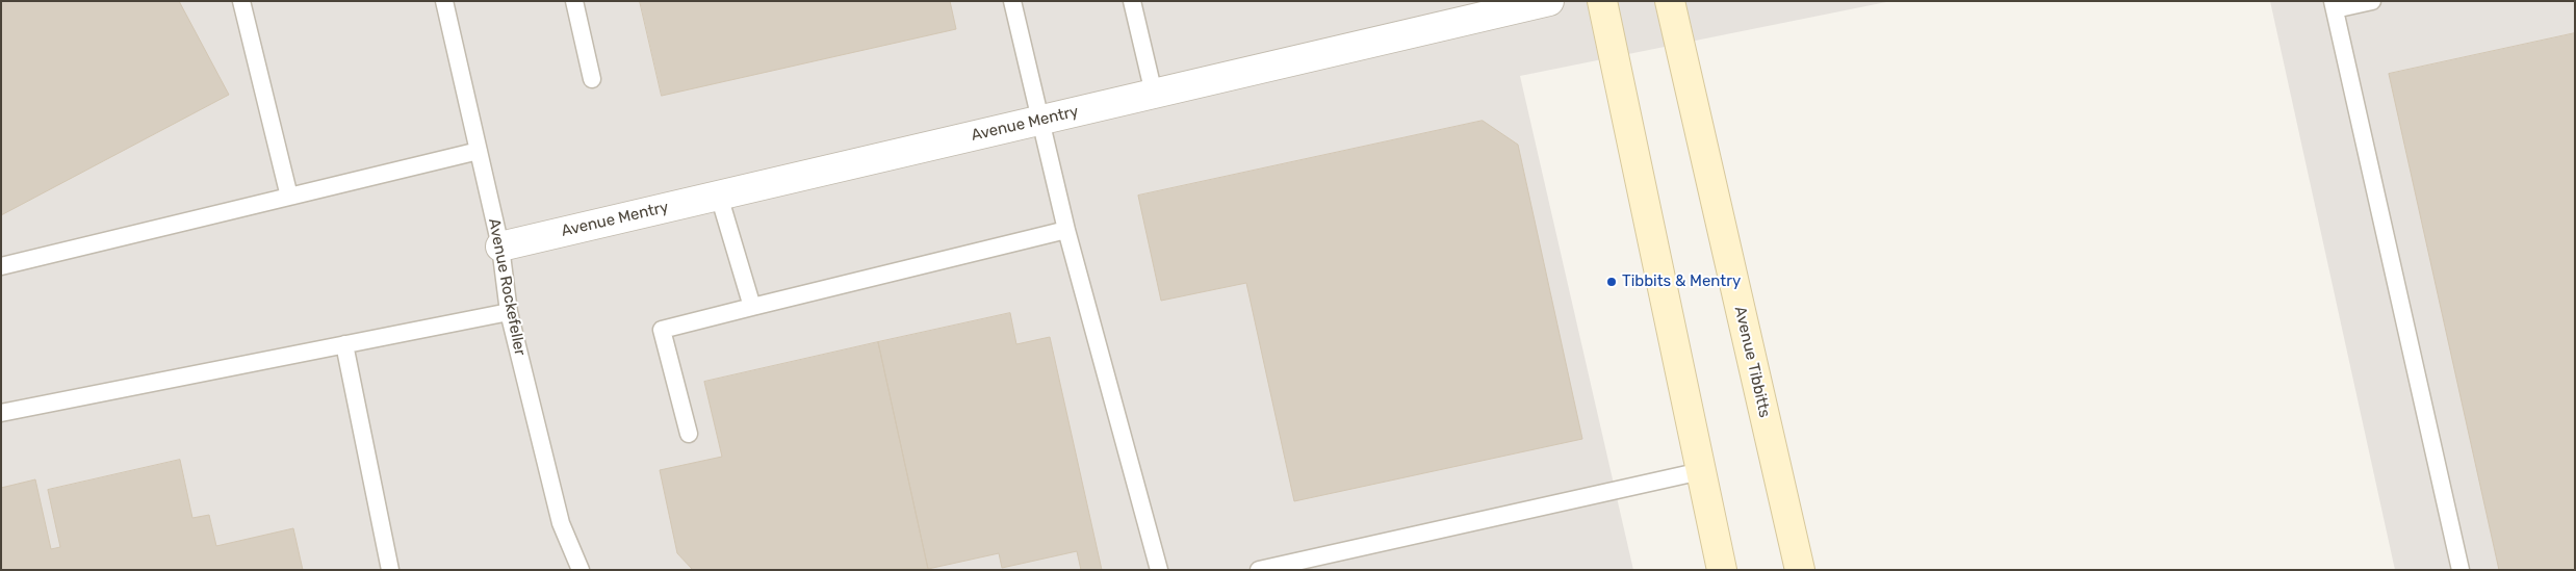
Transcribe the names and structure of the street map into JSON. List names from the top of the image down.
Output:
{
  "streets": {
    "street": ["Avenue Mentry", "Avenue Tibbitts"],
    "lane": ["Avenue Rockefeller"]
  },
  "crossings": [
    ["Avenue Mentry", "Avenue Rockefeller"]
  ],
  "places": ["Tibbits & Mentry"]
}
